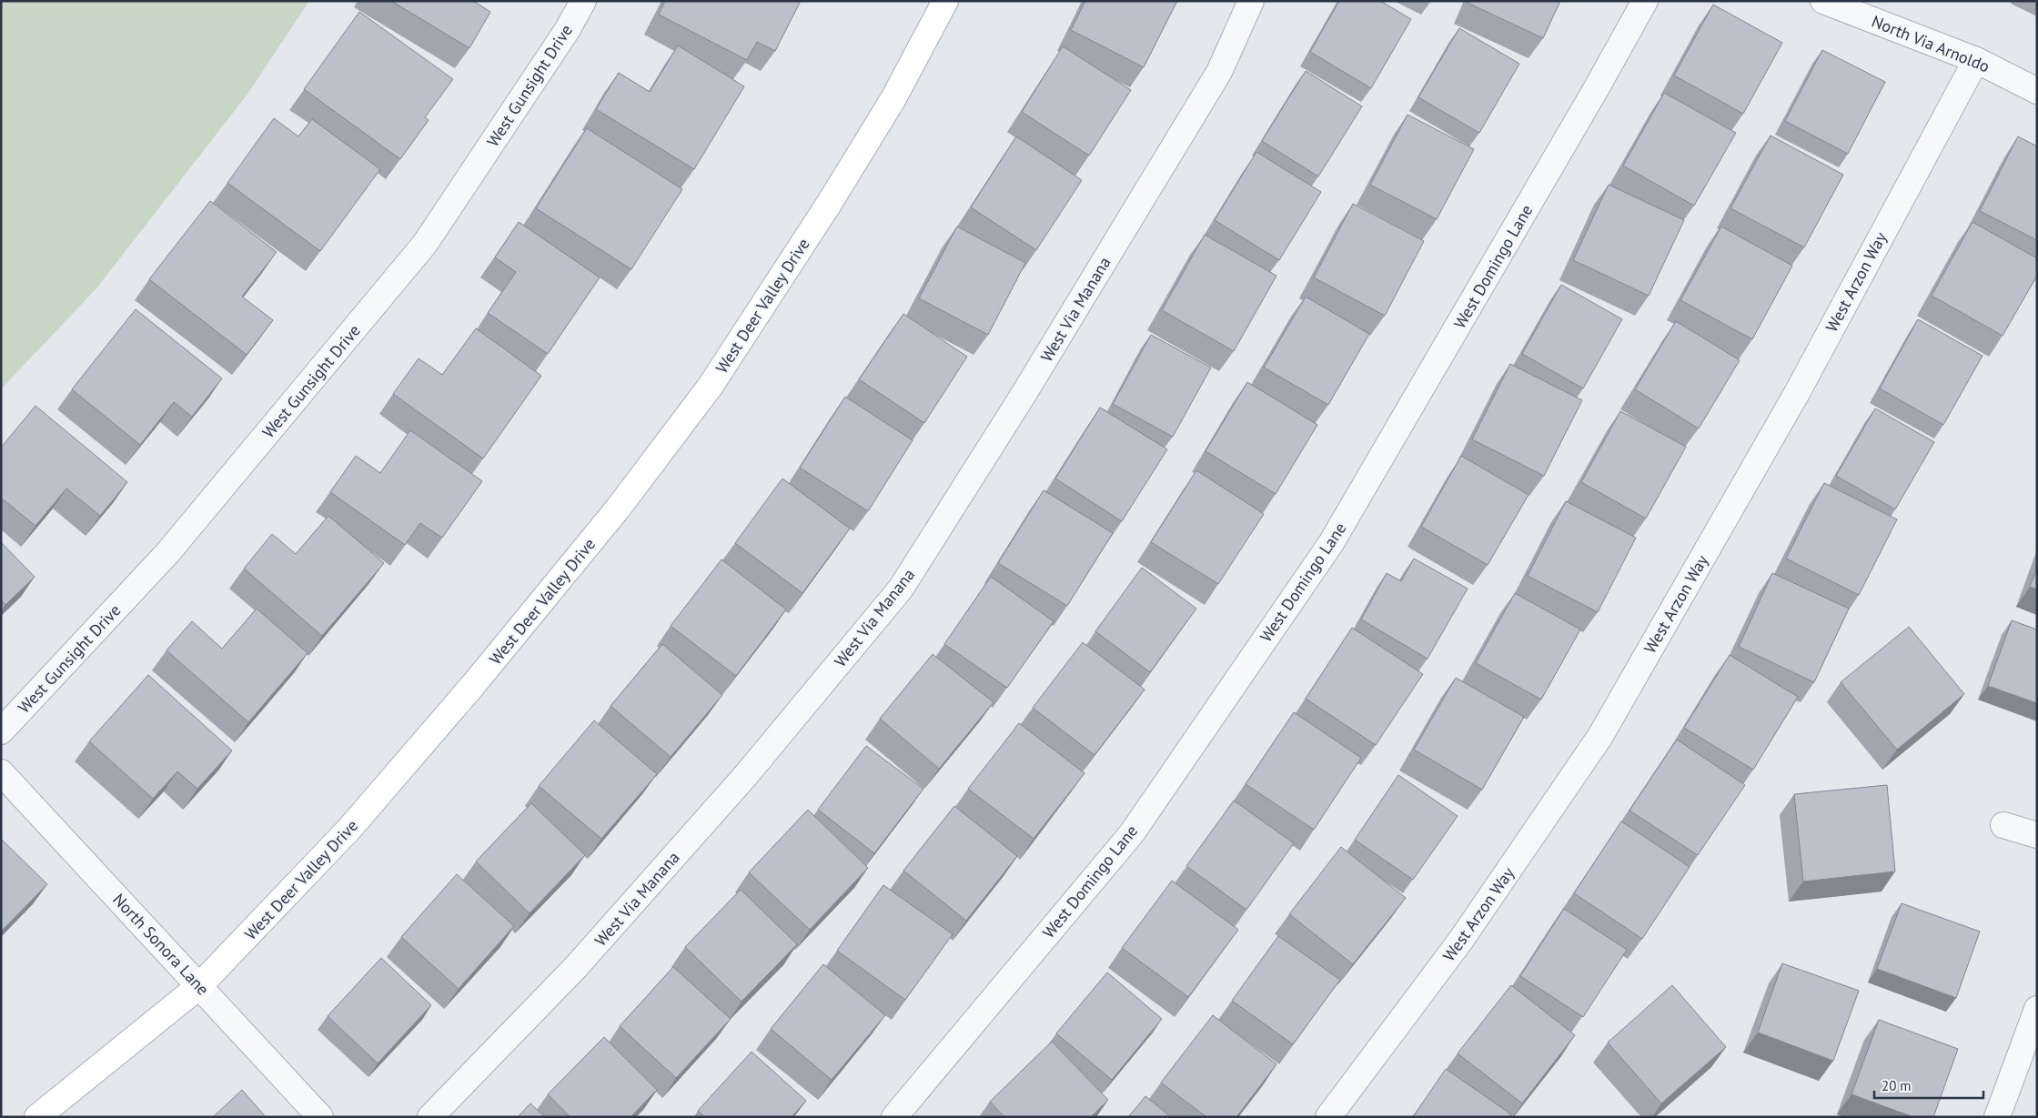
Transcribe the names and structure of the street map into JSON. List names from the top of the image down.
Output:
{
  "streets": {
    "street": [
      "North Via Arnoldo",
      "West Gunsight Drive",
      "West Domingo Lane",
      "West Arzon Way",
      "West Deer Valley Drive",
      "West Via Manana",
      "North Sonora Lane"
    ]
  },
  "crossings": [
    ["North Via Arnoldo", "West Arzon Way"],
    ["West Deer Valley Drive", "North Sonora Lane"]
  ],
  "scale_bar": "20 m"
}
